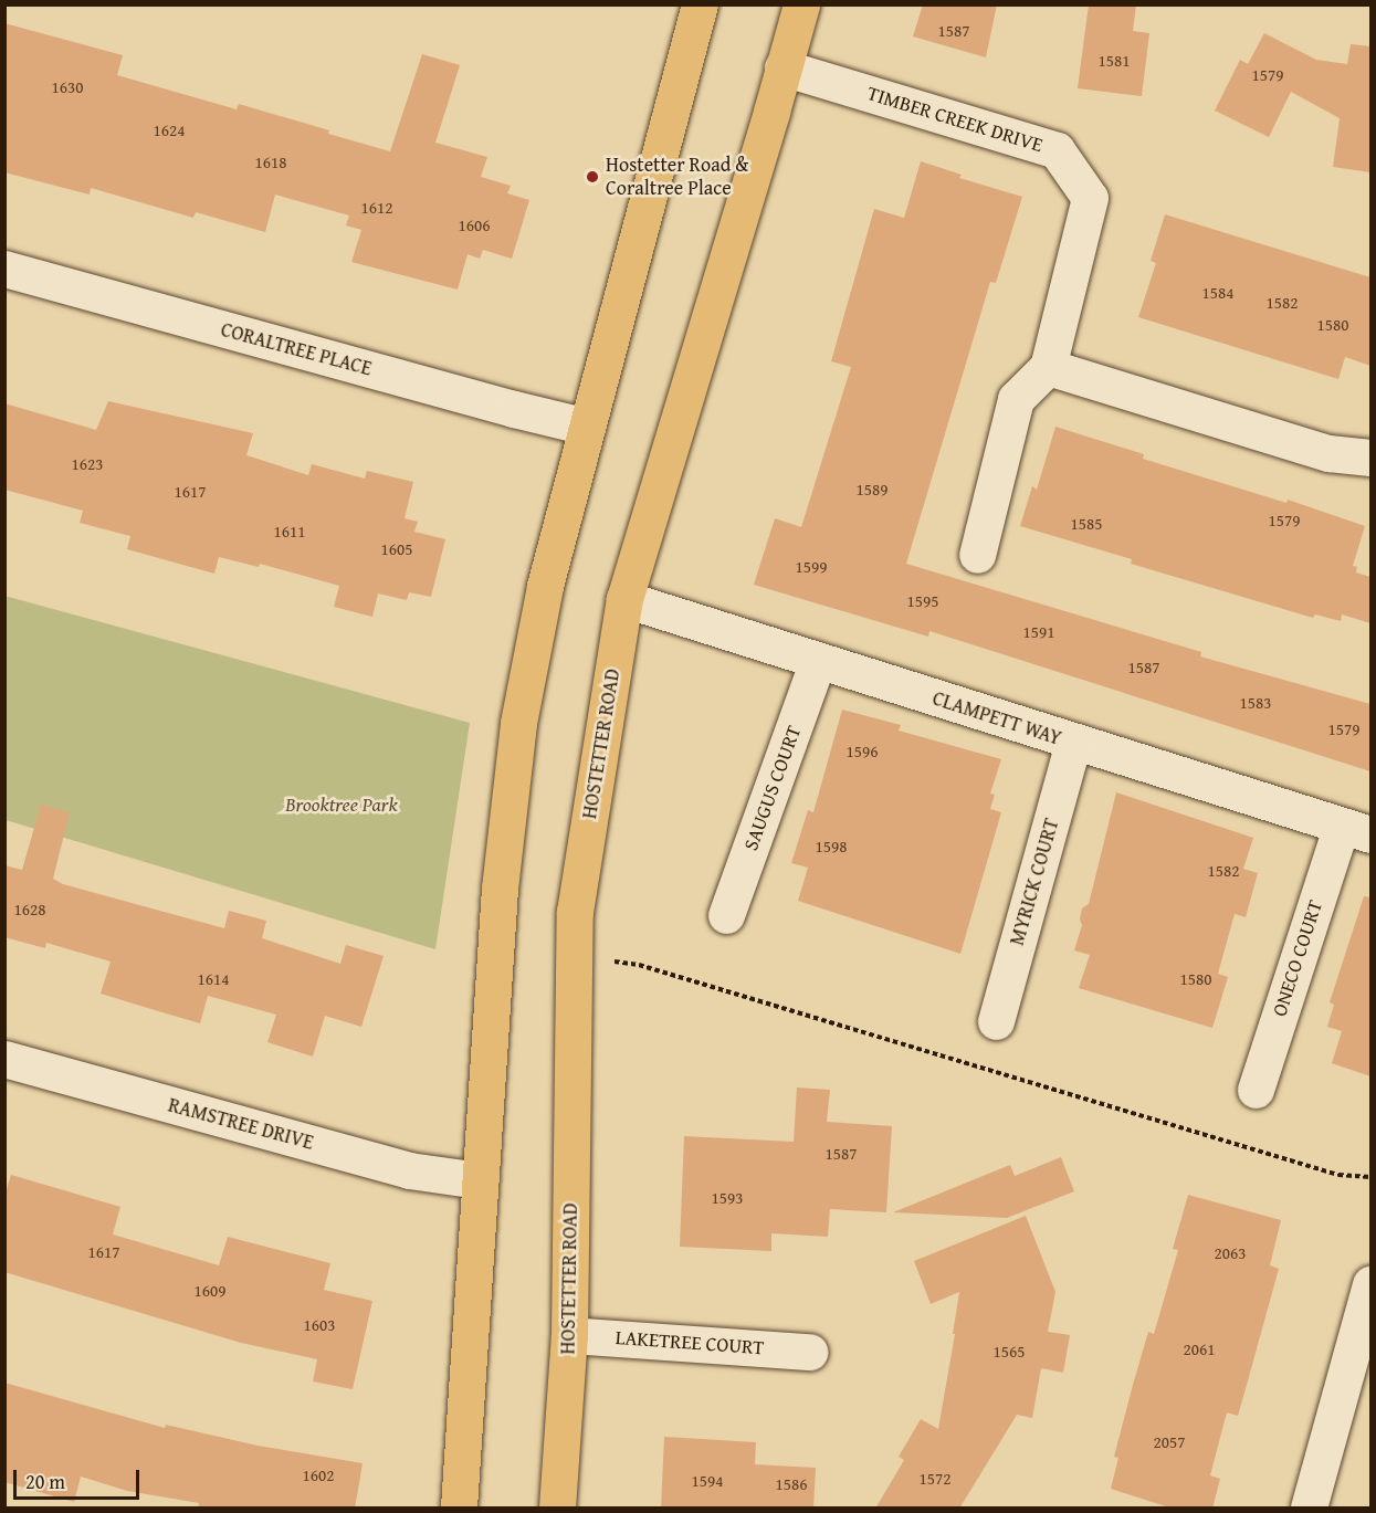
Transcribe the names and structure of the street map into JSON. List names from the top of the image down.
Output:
{
  "streets": {
    "main road": ["HOSTETTER ROAD"],
    "street": [
      "TIMBER CREEK DRIVE",
      "CORALTREE PLACE",
      "CLAMPETT WAY",
      "SAUGUS COURT",
      "MYRICK COURT",
      "ONECO COURT",
      "RAMSTREE DRIVE",
      "LAKETREE COURT"
    ]
  },
  "crossings": [
    ["TIMBER CREEK DRIVE", "HOSTETTER ROAD"],
    ["CLAMPETT WAY", "HOSTETTER ROAD"],
    ["CLAMPETT WAY", "SAUGUS COURT"],
    ["CLAMPETT WAY", "MYRICK COURT"],
    ["CLAMPETT WAY", "ONECO COURT"],
    ["HOSTETTER ROAD", "LAKETREE COURT"]
  ],
  "parks": ["Brooktree Park"],
  "places": ["Hostetter Road & Coraltree Place"],
  "house_numbers": [
    "1587",
    "1581",
    "1579",
    "1630",
    "1624",
    "1618",
    "1612",
    "1606",
    "1584",
    "1582",
    "1580",
    "1623",
    "1589",
    "1617",
    "1579",
    "1585",
    "1611",
    "1605",
    "1599",
    "1595",
    "1591",
    "1587",
    "1583",
    "1579",
    "1596",
    "1598",
    "1582",
    "1628",
    "1614",
    "1580",
    "1587",
    "1593",
    "1617",
    "2063",
    "1609",
    "1603",
    "2061",
    "1565",
    "2057",
    "1602",
    "1572",
    "1594",
    "1586"
  ],
  "scale_bar": "20 m"
}
